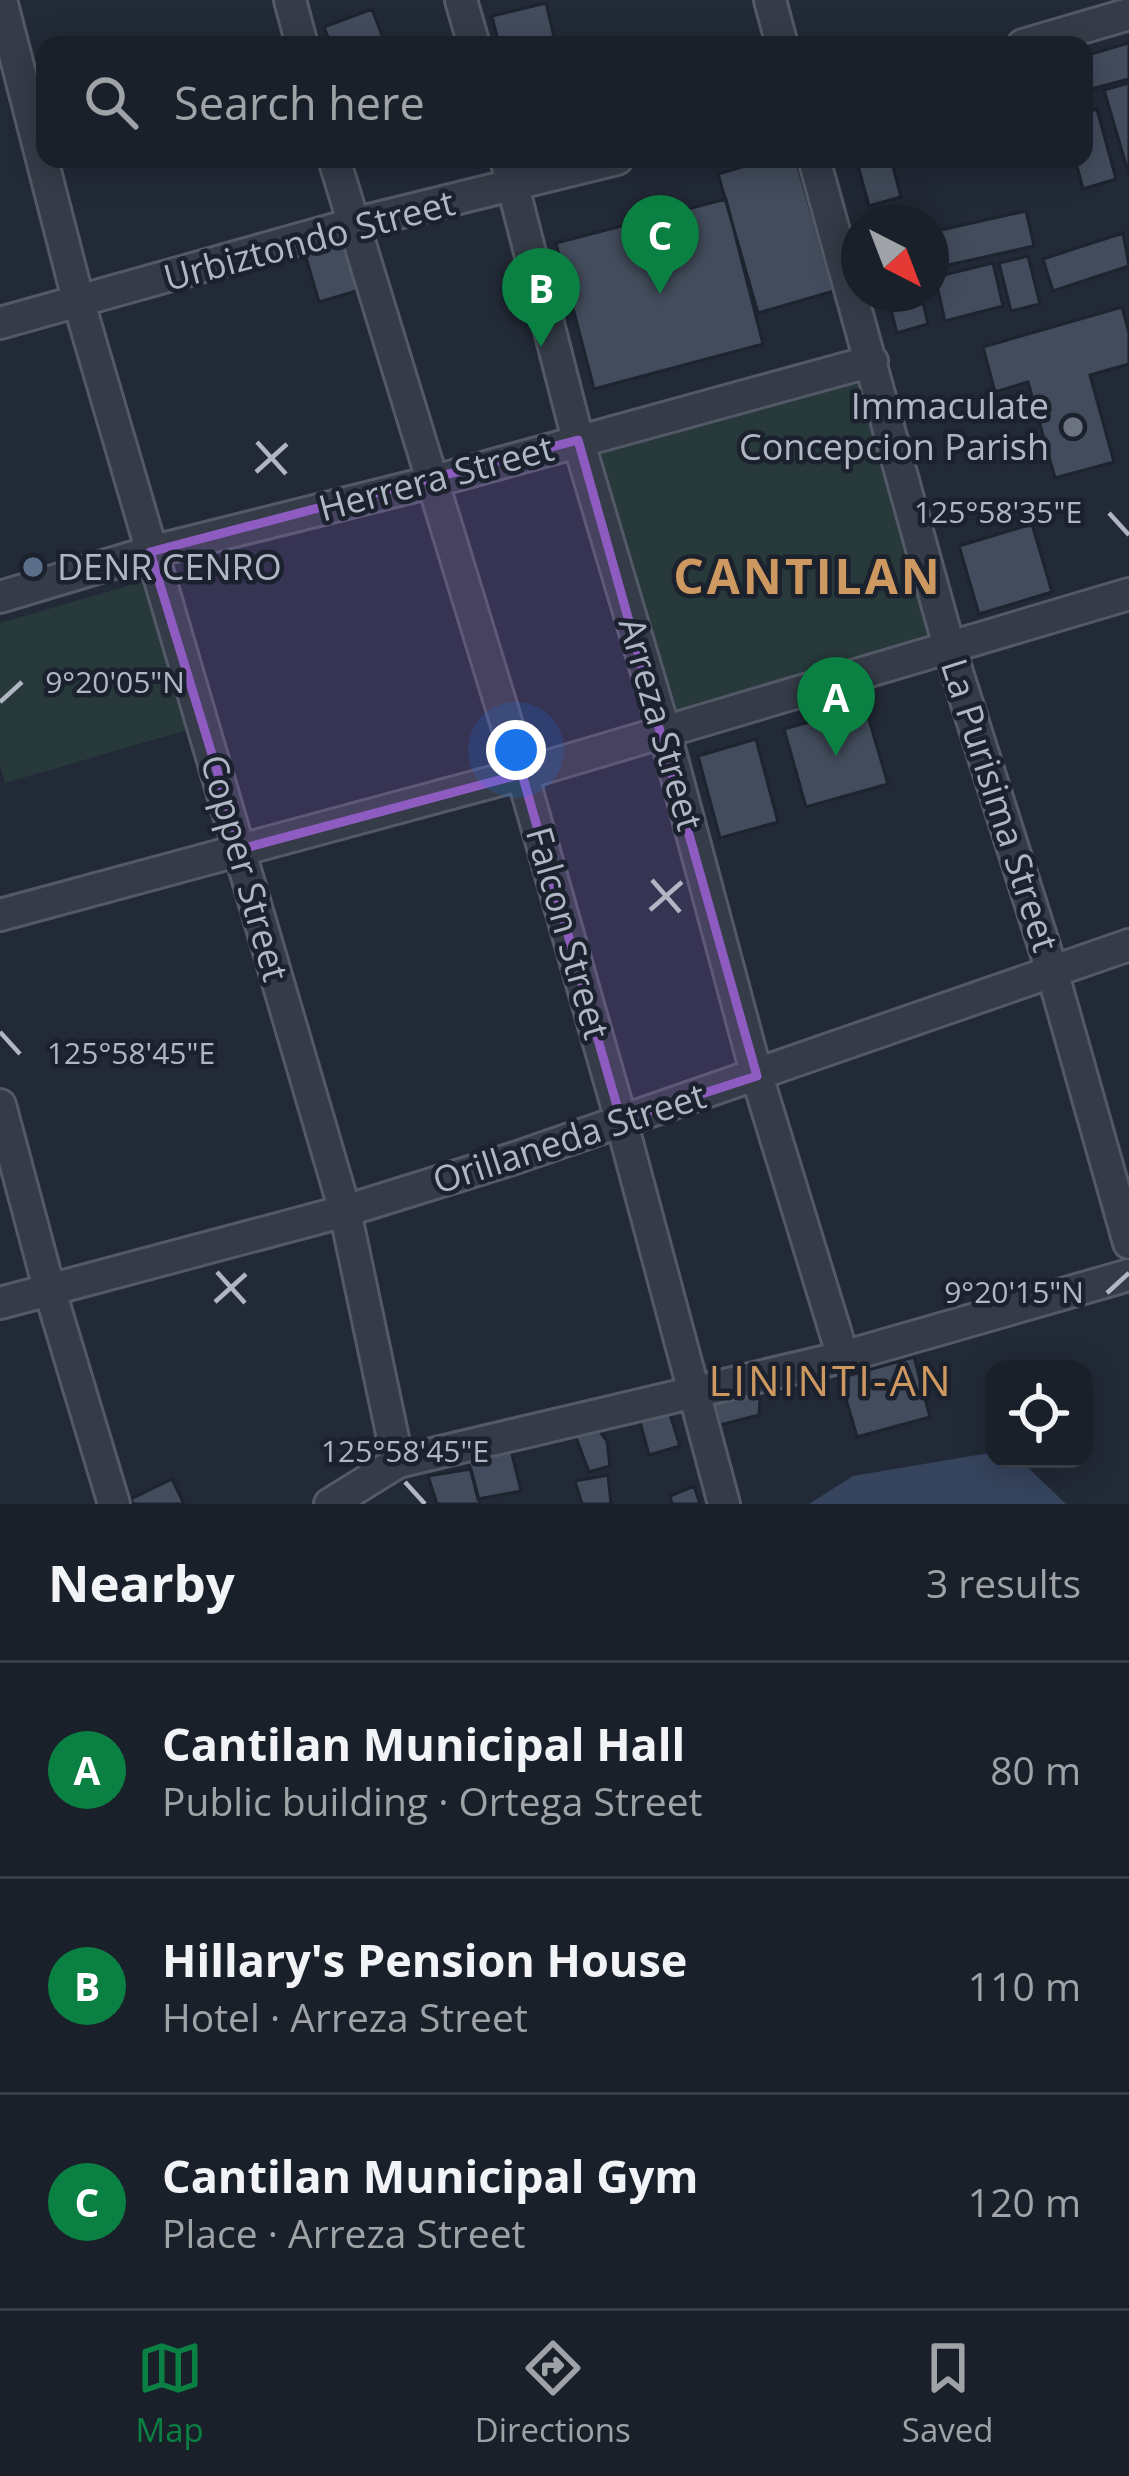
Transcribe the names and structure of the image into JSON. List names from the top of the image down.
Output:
{
  "streets": {
    "street": [
      "Urbiztondo Street",
      "Herrera Street",
      "Arreza Street",
      "La Purisima Street",
      "Copper Street",
      "Falcon Street",
      "Orillaneda Street"
    ]
  },
  "crossings": [
    ["Urbiztondo Street", "Arreza Street"],
    ["Urbiztondo Street", "Copper Street"],
    ["Urbiztondo Street", "Falcon Street"],
    ["Herrera Street", "Arreza Street"],
    ["Herrera Street", "La Purisima Street"],
    ["Herrera Street", "Copper Street"],
    ["Herrera Street", "Falcon Street"],
    ["Arreza Street", "Orillaneda Street"],
    ["La Purisima Street", "Orillaneda Street"],
    ["Copper Street", "Orillaneda Street"],
    ["Falcon Street", "Orillaneda Street"]
  ],
  "districts": ["CANTILAN", "LININTI-AN"],
  "places": ["Immaculate Concepcion Parish", "DENR CENRO"],
  "north": "bottom right",
  "page": {
    "search": "Search here",
    "pins": ["C", "B", "A"],
    "heading": ["Nearby", "3 results"],
    "list": [
      {
        "mark": "A",
        "name": "Cantilan Municipal Hall",
        "note": "Public building · Ortega Street",
        "value": "80 m"
      },
      {
        "mark": "B",
        "name": "Hillary's Pension House",
        "note": "Hotel · Arreza Street",
        "value": "110 m"
      },
      {
        "mark": "C",
        "name": "Cantilan Municipal Gym",
        "note": "Place · Arreza Street",
        "value": "120 m"
      }
    ],
    "nav": ["Map", "Directions", "Saved"]
  },
  "coordinates": [
    "125°58'35\"E",
    "9°20'05\"N",
    "125°58'45\"E",
    "9°20'15\"N"
  ]
}
